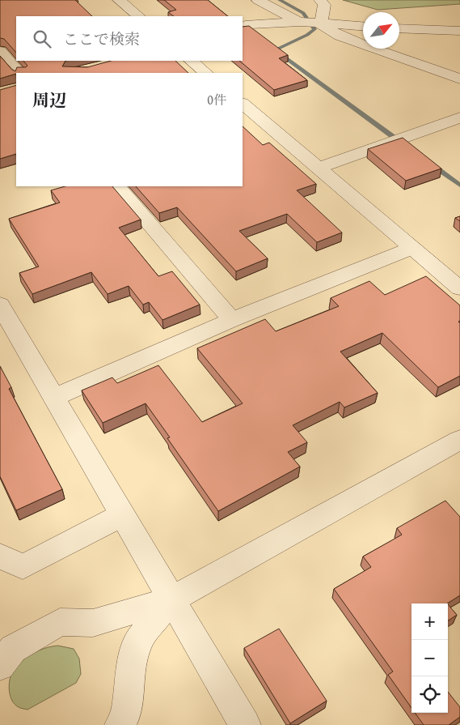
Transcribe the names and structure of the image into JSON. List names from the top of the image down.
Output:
{
  "north": "top right",
  "page": {
    "search": "ここで検索",
    "heading": ["周辺", "0件"],
    "map_buttons": ["+", "−"]
  }
}
